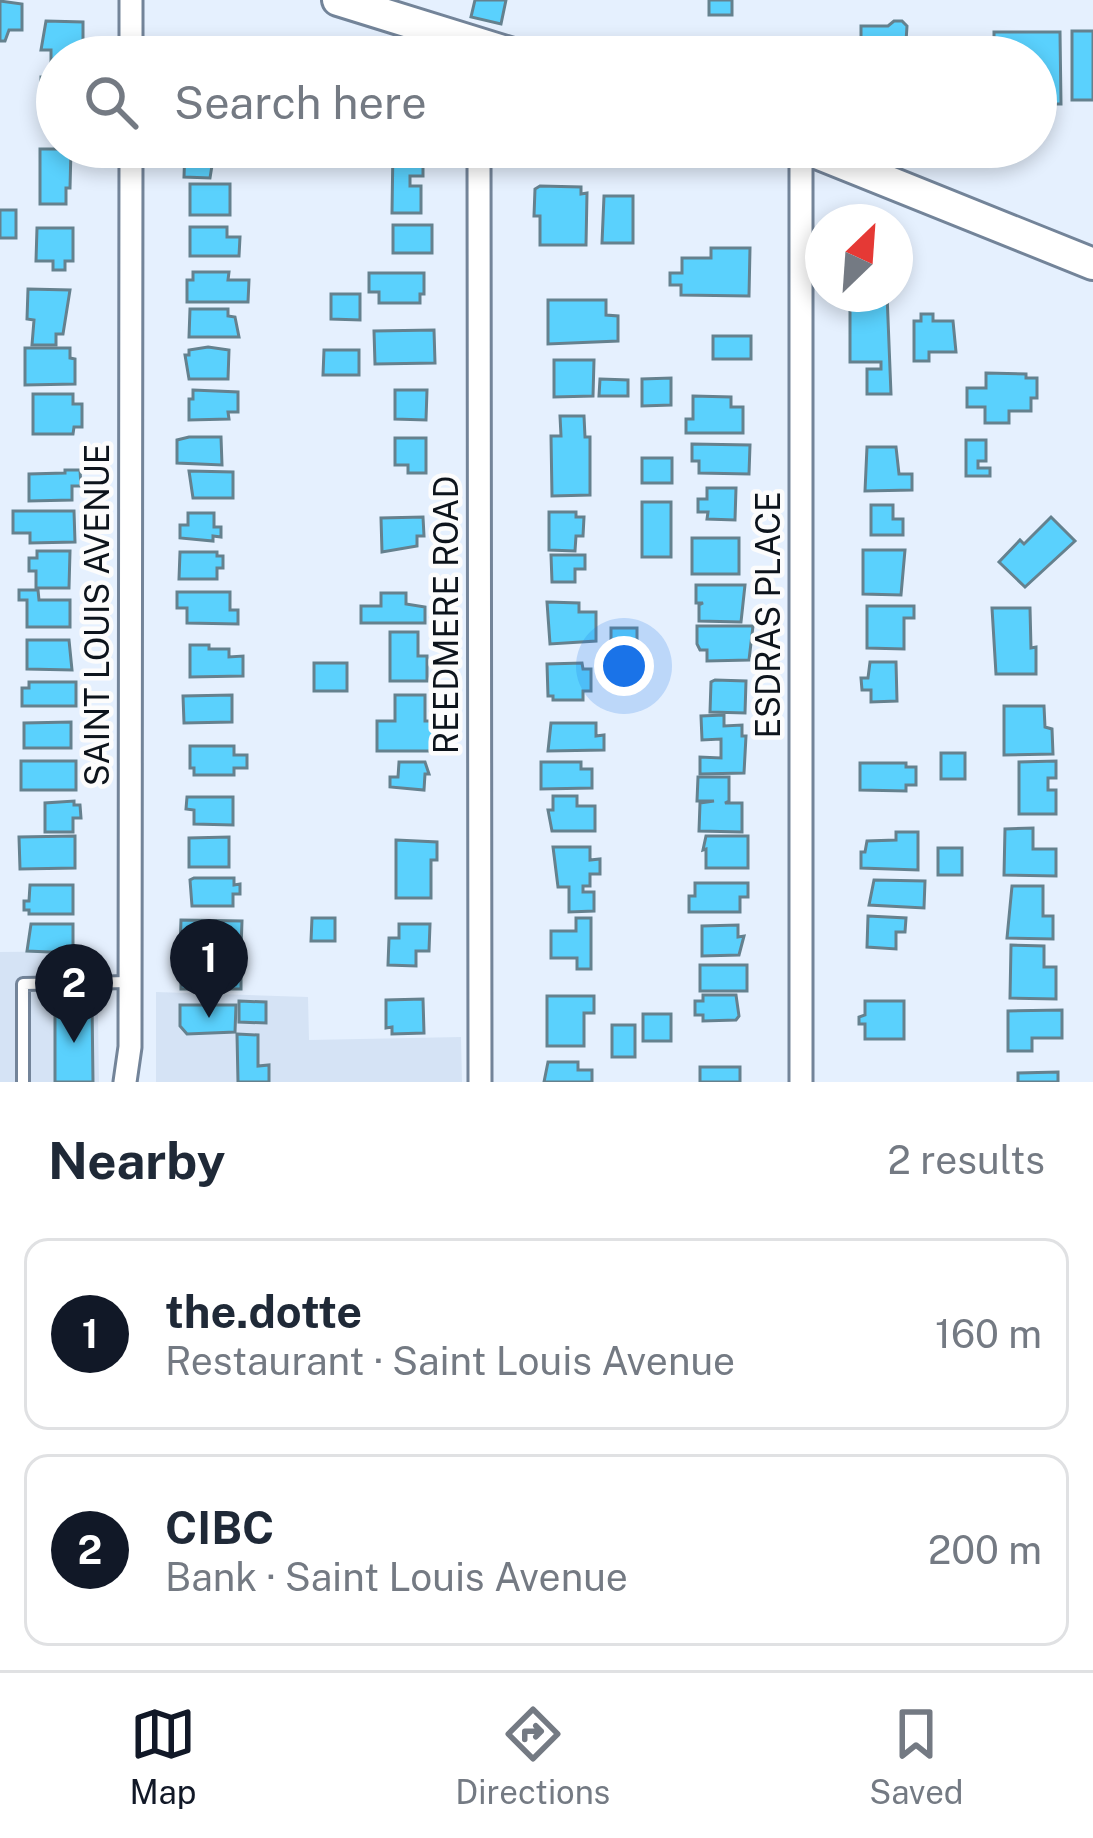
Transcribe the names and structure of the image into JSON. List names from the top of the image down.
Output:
{
  "streets": {
    "street": ["SAINT LOUIS AVENUE", "REEDMERE ROAD", "ESDRAS PLACE"]
  },
  "north": "top right",
  "page": {
    "search": "Search here",
    "pins": ["1", "2"],
    "heading": ["Nearby", "2 results"],
    "list": [
      {
        "mark": "1",
        "name": "the.dotte",
        "note": "Restaurant · Saint Louis Avenue",
        "value": "160 m"
      },
      {
        "mark": "2",
        "name": "CIBC",
        "note": "Bank · Saint Louis Avenue",
        "value": "200 m"
      }
    ],
    "nav": ["Map", "Directions", "Saved"]
  }
}
